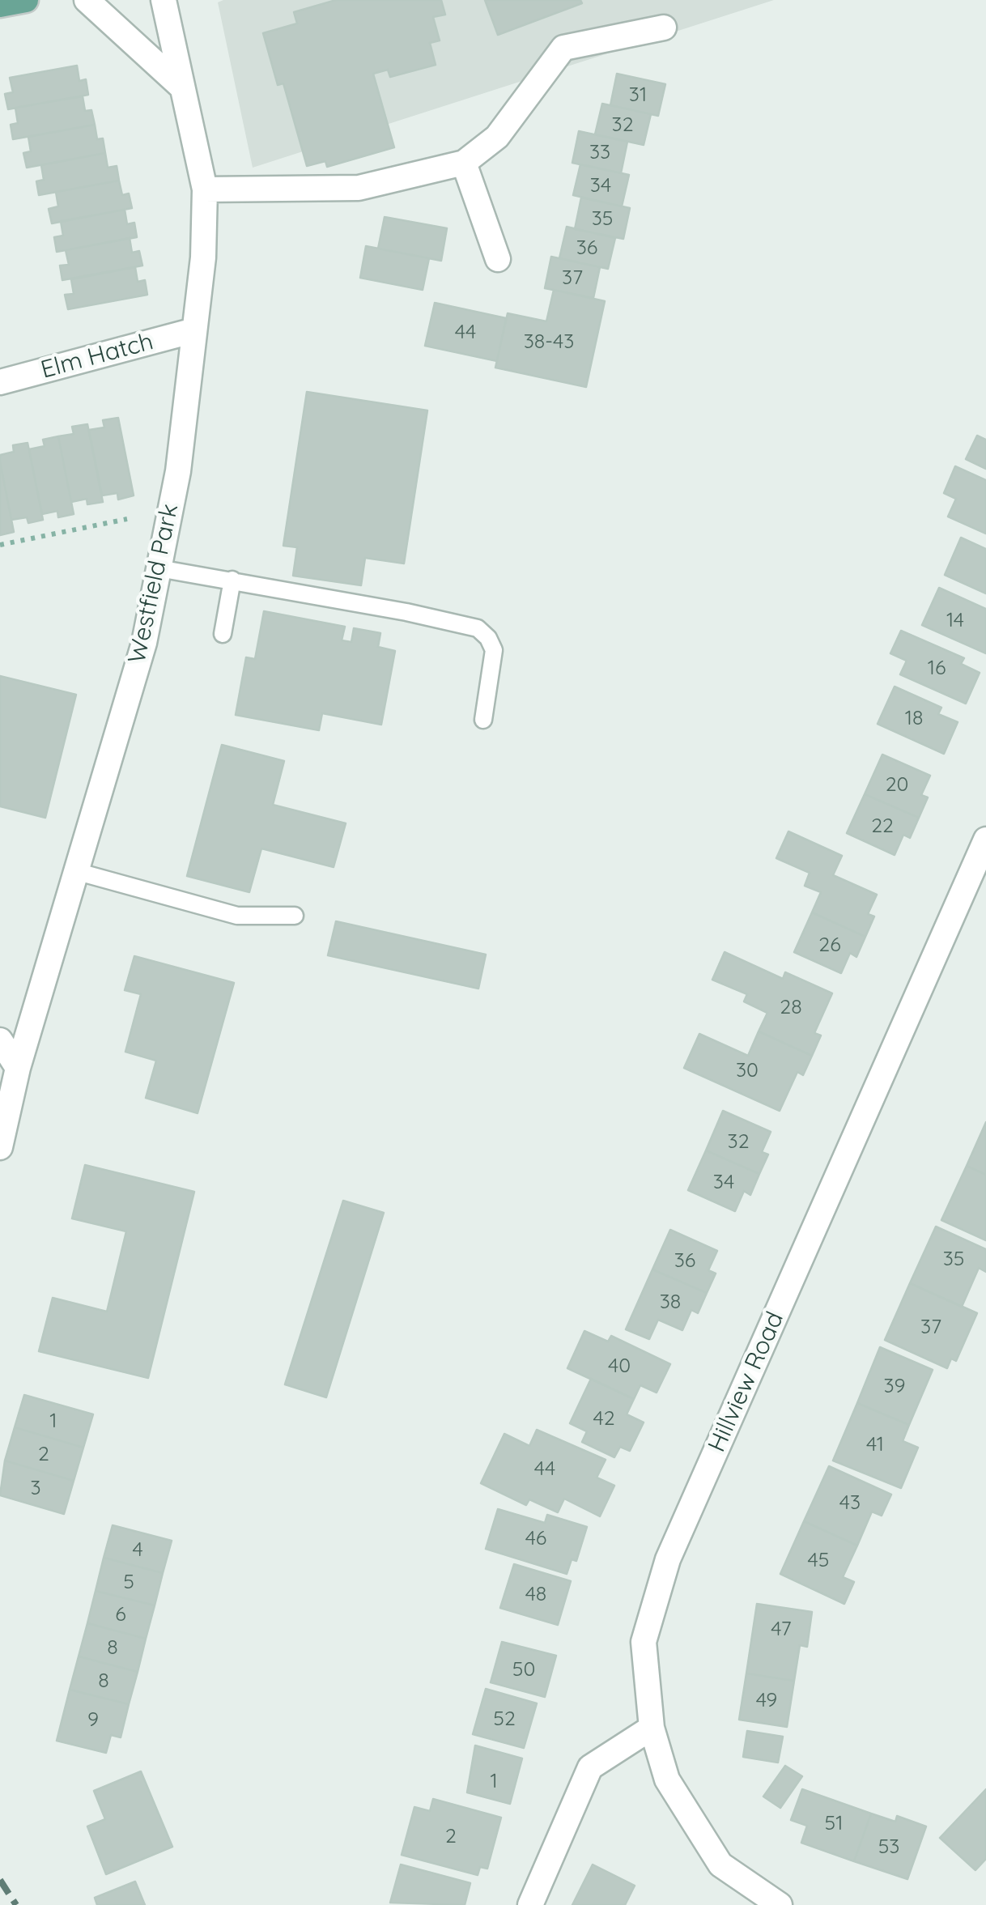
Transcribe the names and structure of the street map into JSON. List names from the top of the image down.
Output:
{
  "streets": {
    "street": ["Elm Hatch", "Westfield Park", "Hillview Road"]
  },
  "crossings": [
    ["Elm Hatch", "Westfield Park"]
  ],
  "house_numbers": [
    "31",
    "32",
    "33",
    "34",
    "35",
    "36",
    "37",
    "44",
    "38-43",
    "14",
    "16",
    "18",
    "20",
    "22",
    "26",
    "28",
    "30",
    "32",
    "34",
    "35",
    "36",
    "38",
    "37",
    "40",
    "39",
    "42",
    "1",
    "41",
    "2",
    "44",
    "3",
    "43",
    "46",
    "4",
    "45",
    "5",
    "48",
    "6",
    "47",
    "8",
    "50",
    "8",
    "49",
    "52",
    "9",
    "1",
    "51",
    "2",
    "53"
  ]
}
